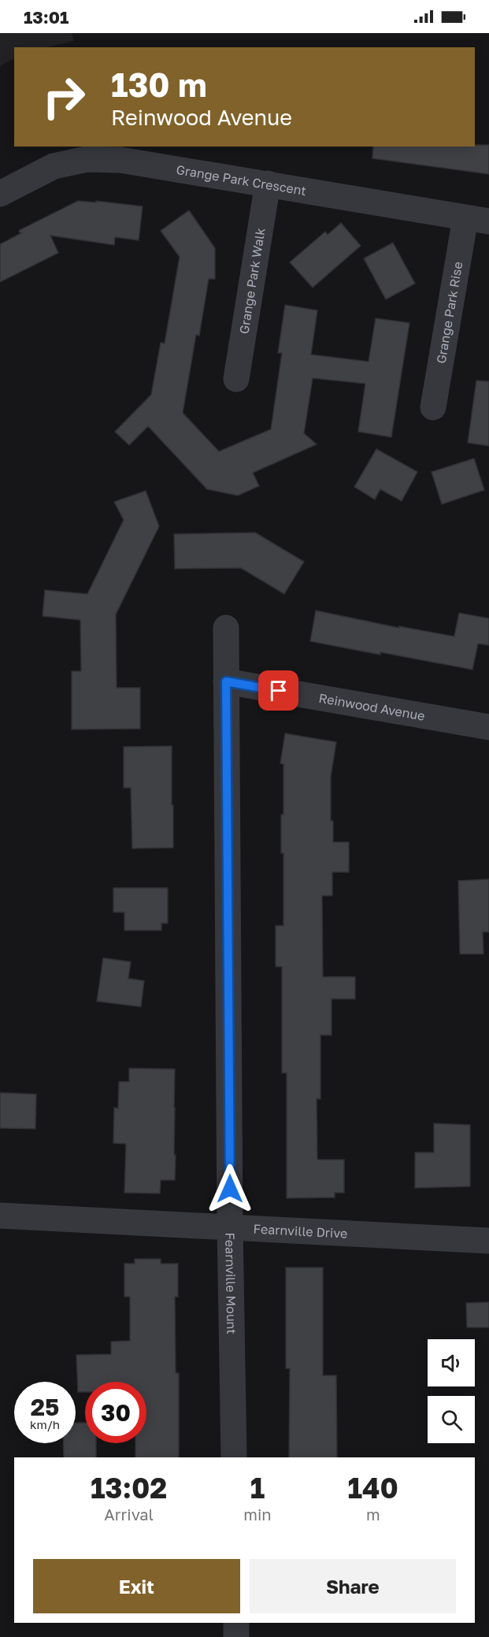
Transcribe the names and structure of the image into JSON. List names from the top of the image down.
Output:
{
  "streets": {
    "street": [
      "Grange Park Crescent",
      "Grange Park Walk",
      "Grange Park Rise",
      "Reinwood Avenue",
      "Fearnville Drive",
      "Fearnville Mount"
    ]
  },
  "crossings": [
    ["Grange Park Crescent", "Grange Park Walk"],
    ["Grange Park Crescent", "Grange Park Rise"],
    ["Reinwood Avenue", "Fearnville Mount"],
    ["Fearnville Drive", "Fearnville Mount"]
  ],
  "page": {
    "status": "13:01",
    "turn": ["130 m", "Reinwood Avenue"],
    "speed": "25 km/h",
    "limit": "30",
    "eta": [
      "13:02",
      "Arrival",
      "1",
      "min",
      "140",
      "m"
    ],
    "buttons": ["Exit", "Share"]
  }
}
